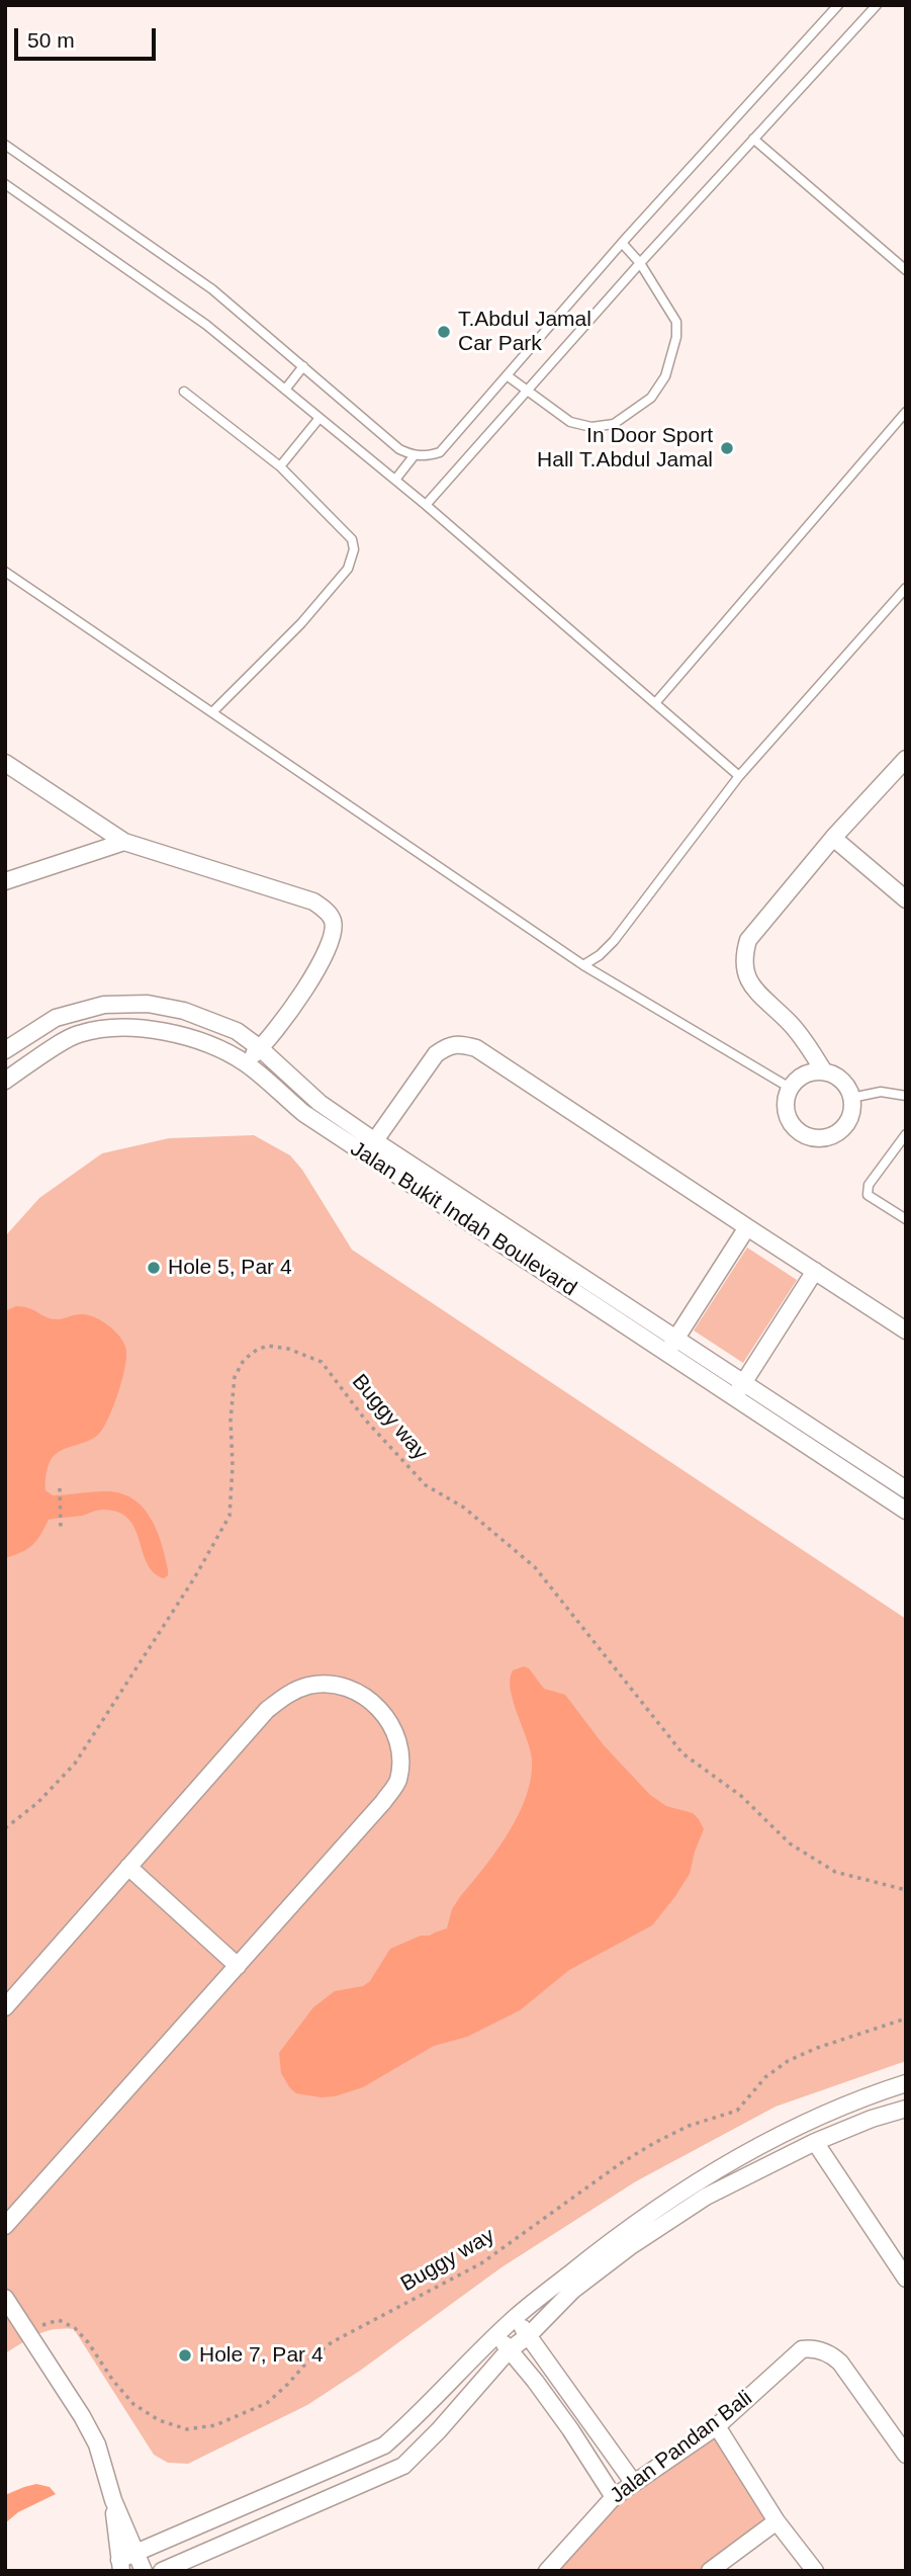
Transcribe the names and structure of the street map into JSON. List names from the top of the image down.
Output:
{
  "streets": {
    "street": ["Jalan Bukit Indah Boulevard", "Jalan Pandan Bali"],
    "path": ["Buggy way"]
  },
  "places": [
    "T.Abdul Jamal Car Park",
    "In Door Sport Hall T.Abdul Jamal",
    "Hole 5, Par 4",
    "Hole 7, Par 4"
  ],
  "scale_bar": "50 m"
}
